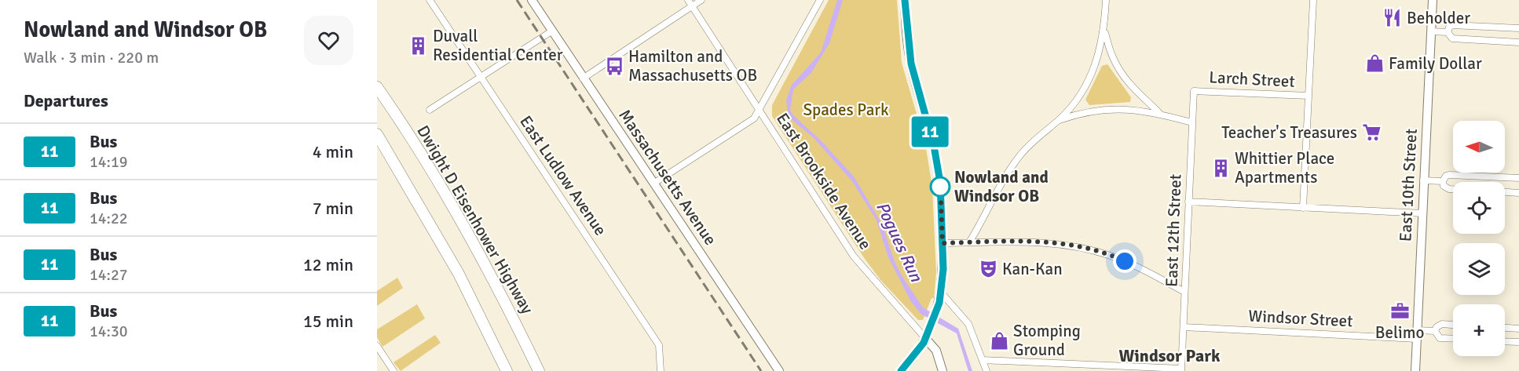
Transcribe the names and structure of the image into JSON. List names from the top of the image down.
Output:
{
  "streets": {
    "highway": ["Dwight D Eisenhower Highway"],
    "main road": ["Massachusetts Avenue", "East Brookside Avenue", "East 10th Street"],
    "street": [
      "Larch Street",
      "East Ludlow Avenue",
      "East 12th Street",
      "Windsor Street"
    ]
  },
  "crossings": [
    ["Larch Street", "East 12th Street"],
    ["East 10th Street", "Windsor Street"],
    ["East 12th Street", "Windsor Street"]
  ],
  "districts": ["Windsor Park"],
  "water": ["Pogues Run"],
  "parks": ["Spades Park"],
  "places": {
    "restaurant": ["Beholder"],
    "building": ["Duvall Residential Center", "Whittier Place Apartments"],
    "shop": ["Family Dollar", "Stomping Ground"],
    "bus stop": ["Hamilton and Massachusetts OB"],
    "supermarket": ["Teacher's Treasures"],
    "other": ["Nowland and Windsor OB"],
    "theatre": ["Kan-Kan"],
    "office": ["Belimo"]
  },
  "lines": ["bus line 11"],
  "north": "left",
  "page": {
    "heading": [
      ["Nowland and Windsor OB", "Walk · 3 min · 220 m"],
      "Departures"
    ],
    "on_map": "11",
    "map_buttons": "+",
    "list": [
      {
        "mark": "11",
        "name": "Bus",
        "note": "14:19",
        "value": "4 min"
      },
      {
        "mark": "11",
        "name": "Bus",
        "note": "14:22",
        "value": "7 min"
      },
      {
        "mark": "11",
        "name": "Bus",
        "note": "14:27",
        "value": "12 min"
      },
      {
        "mark": "11",
        "name": "Bus",
        "note": "14:30",
        "value": "15 min"
      }
    ]
  }
}
